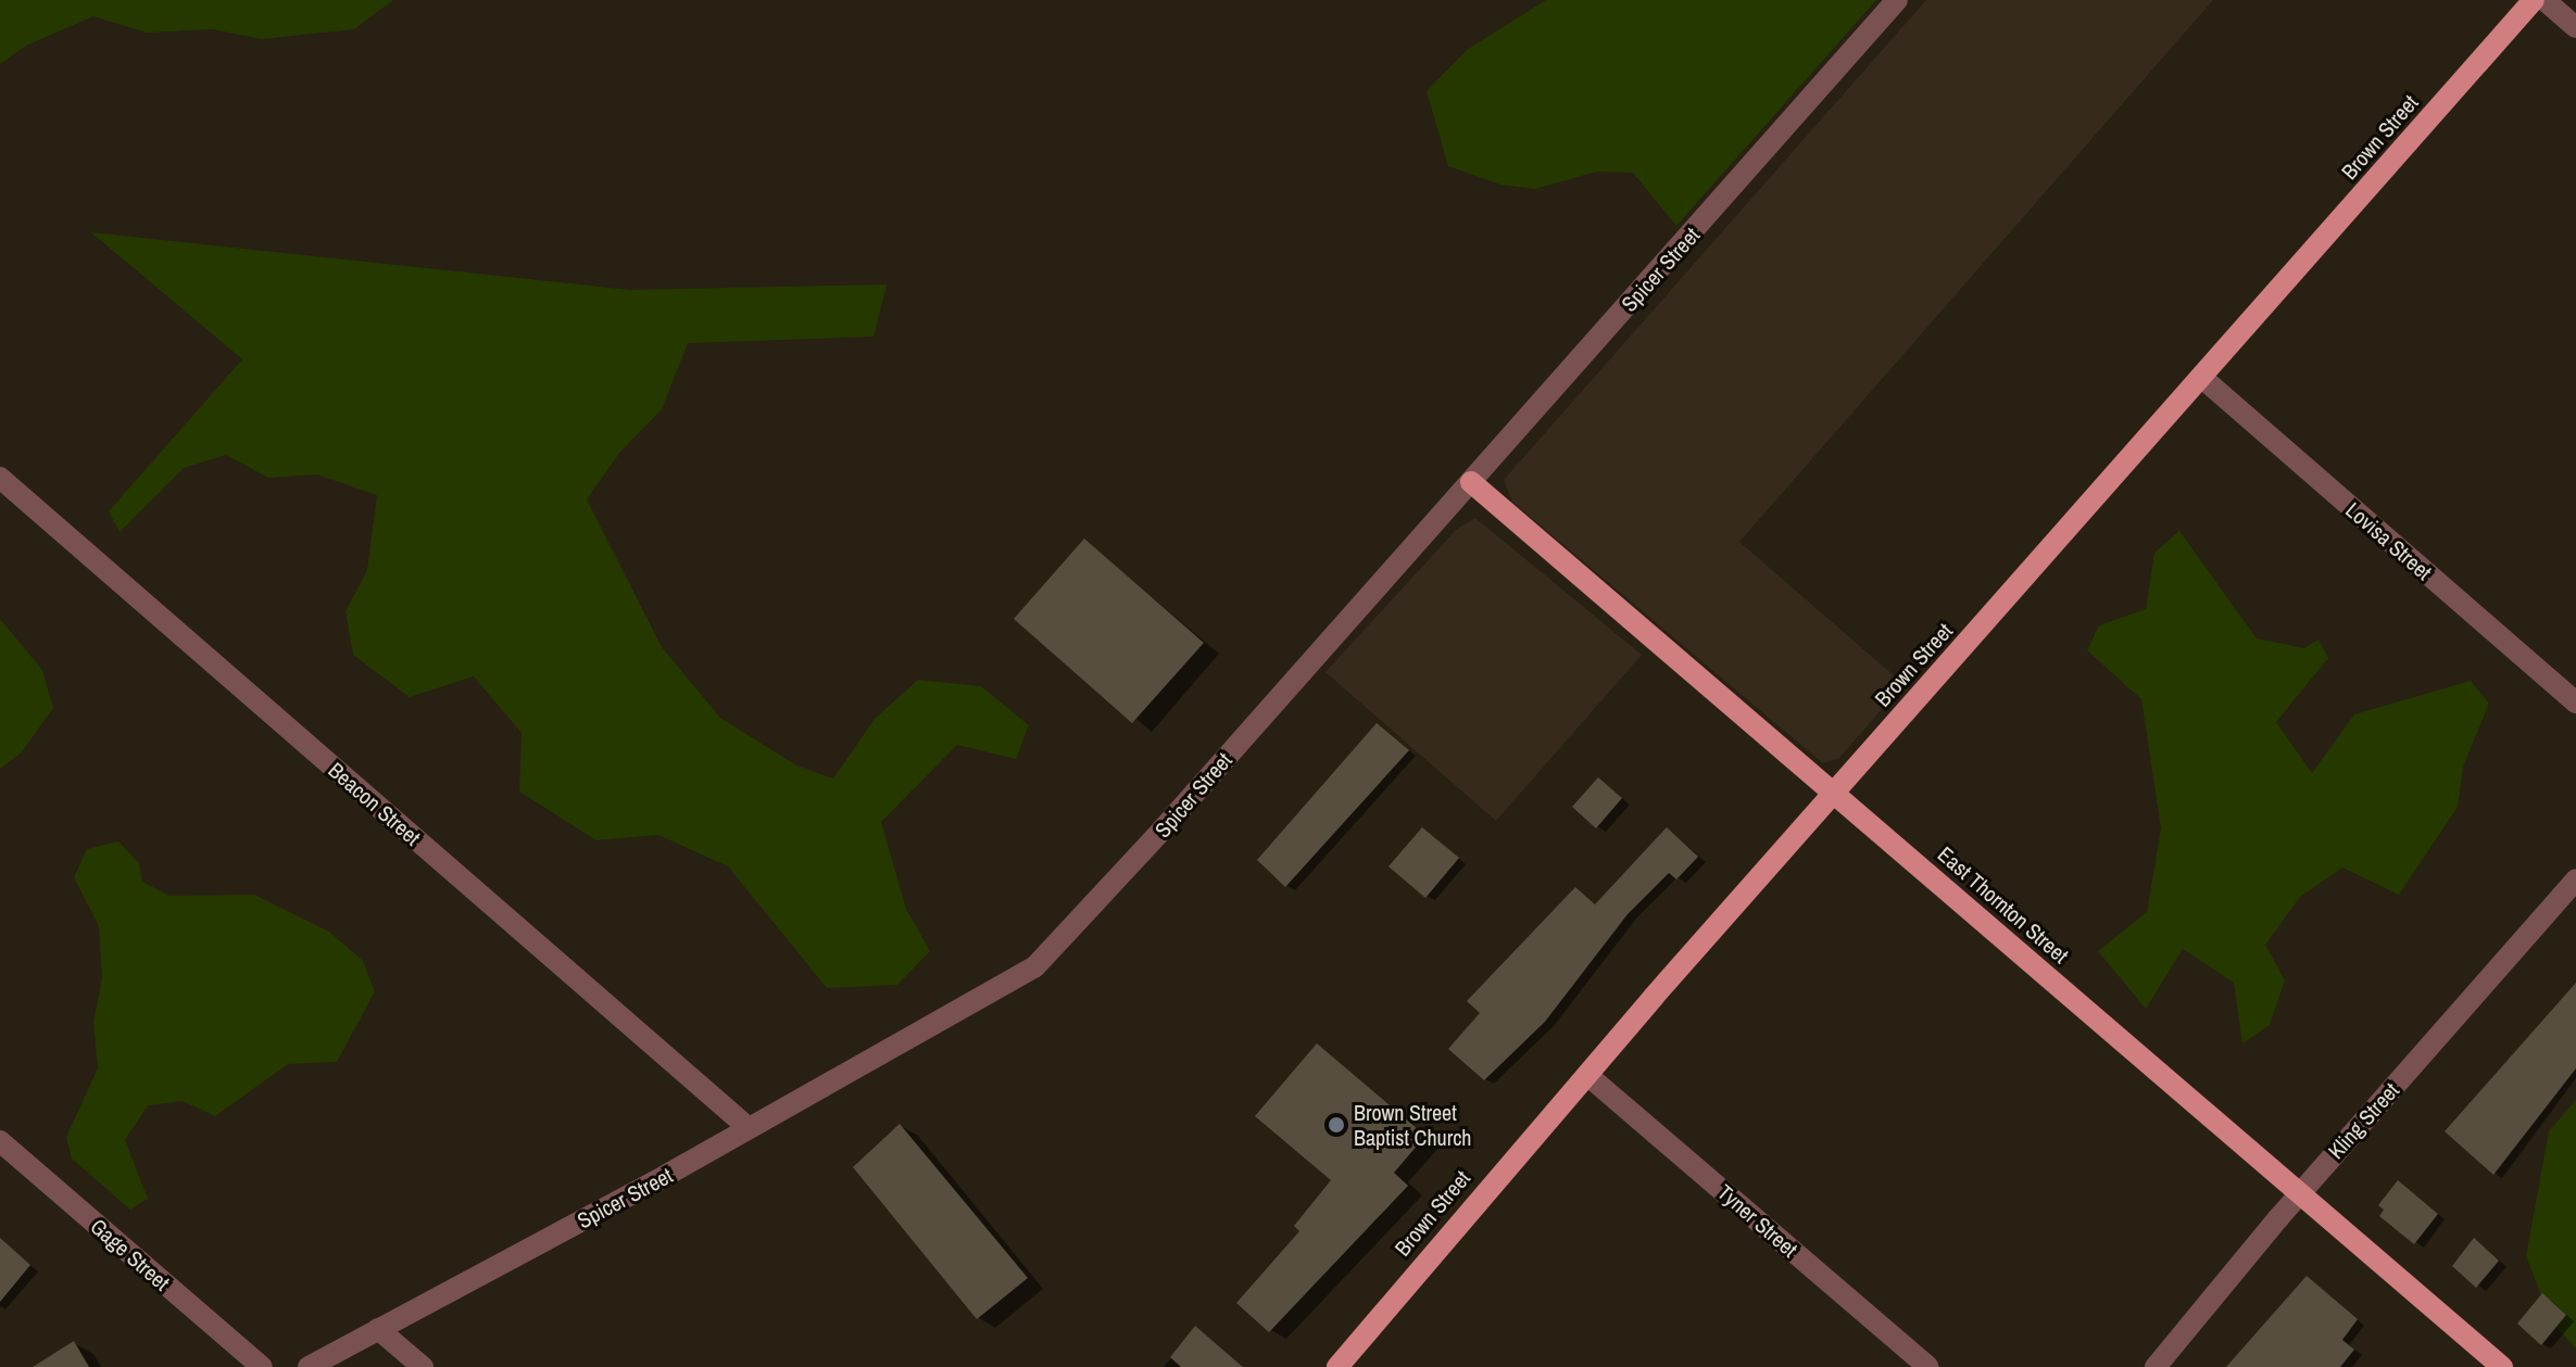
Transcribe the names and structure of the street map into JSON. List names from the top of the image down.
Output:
{
  "streets": {
    "main road": ["Brown Street", "East Thornton Street"],
    "street": [
      "Spicer Street",
      "Lovisa Street",
      "Beacon Street",
      "Kling Street",
      "Tyner Street",
      "Gage Street"
    ]
  },
  "crossings": [
    ["Brown Street", "Lovisa Street"],
    ["Brown Street", "East Thornton Street"],
    ["Brown Street", "Tyner Street"],
    ["Spicer Street", "Beacon Street"],
    ["Spicer Street", "East Thornton Street"],
    ["East Thornton Street", "Kling Street"]
  ],
  "places": ["Brown Street Baptist Church"]
}
